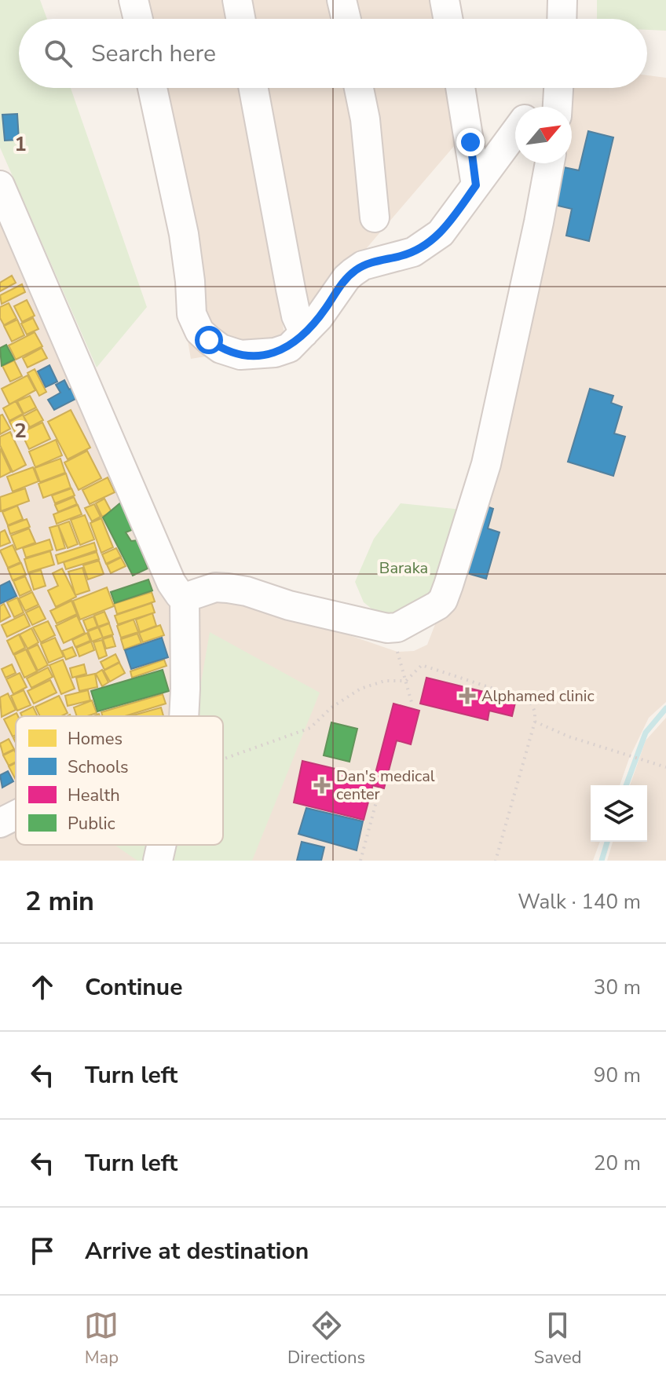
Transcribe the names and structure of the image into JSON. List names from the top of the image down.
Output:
{
  "parks": ["Baraka"],
  "places": {
    "health": ["Alphamed clinic", "Dan's medical center"]
  },
  "legend": [
    "Homes",
    "Schools",
    "Health",
    "Public"
  ],
  "north": "top right",
  "page": {
    "search": "Search here",
    "heading": ["2 min", "Walk · 140 m"],
    "list": [
      ["Continue", "30 m"],
      ["Turn left", "90 m"],
      ["Turn left", "20 m"],
      "Arrive at destination"
    ],
    "nav": ["Map", "Directions", "Saved"]
  },
  "grid": {
    "rows": ["1", "2"]
  }
}
